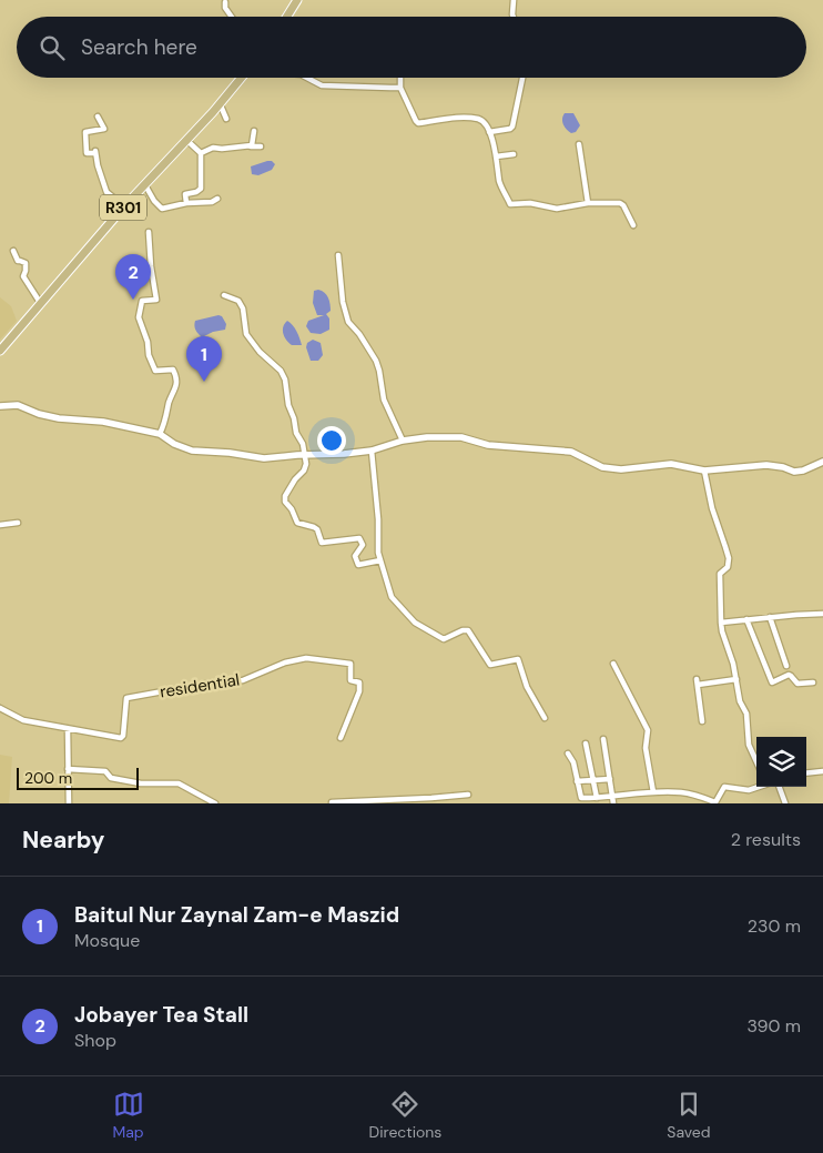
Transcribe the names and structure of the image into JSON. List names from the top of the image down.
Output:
{
  "streets": {
    "main road": ["R301"],
    "street": ["residential"]
  },
  "scale_bar": "200 m",
  "page": {
    "search": "Search here",
    "pins": ["2", "1"],
    "scale": "200 m",
    "heading": ["Nearby", "2 results"],
    "list": [
      {
        "mark": "1",
        "name": "Baitul Nur Zaynal Zam-e Maszid",
        "note": "Mosque",
        "value": "230 m"
      },
      {
        "mark": "2",
        "name": "Jobayer Tea Stall",
        "note": "Shop",
        "value": "390 m"
      }
    ],
    "nav": ["Map", "Directions", "Saved"]
  }
}
